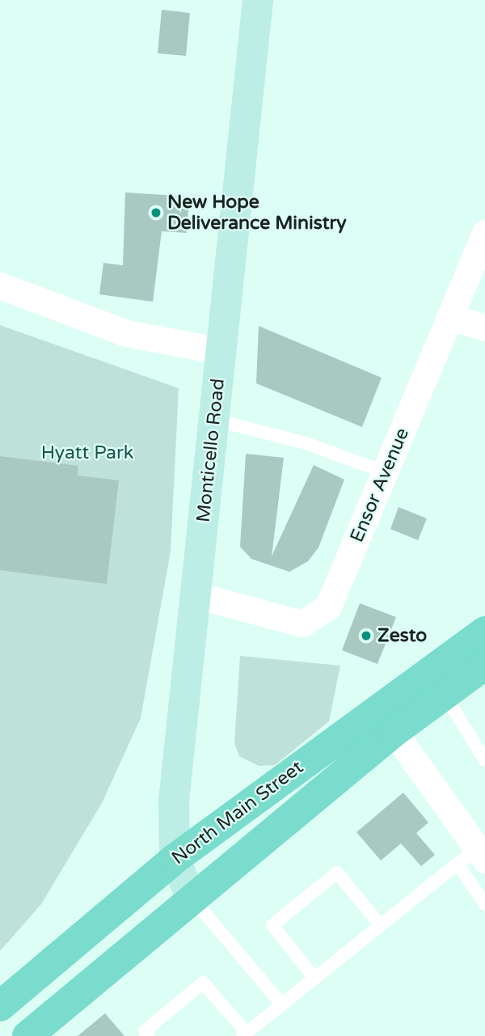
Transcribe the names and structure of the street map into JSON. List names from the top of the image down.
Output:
{
  "streets": {
    "main road": ["Monticello Road", "North Main Street"],
    "street": ["Ensor Avenue"]
  },
  "crossings": [
    ["Monticello Road", "Ensor Avenue"],
    ["Monticello Road", "North Main Street"]
  ],
  "parks": ["Hyatt Park"],
  "places": ["New Hope Deliverance Ministry", "Zesto"]
}
